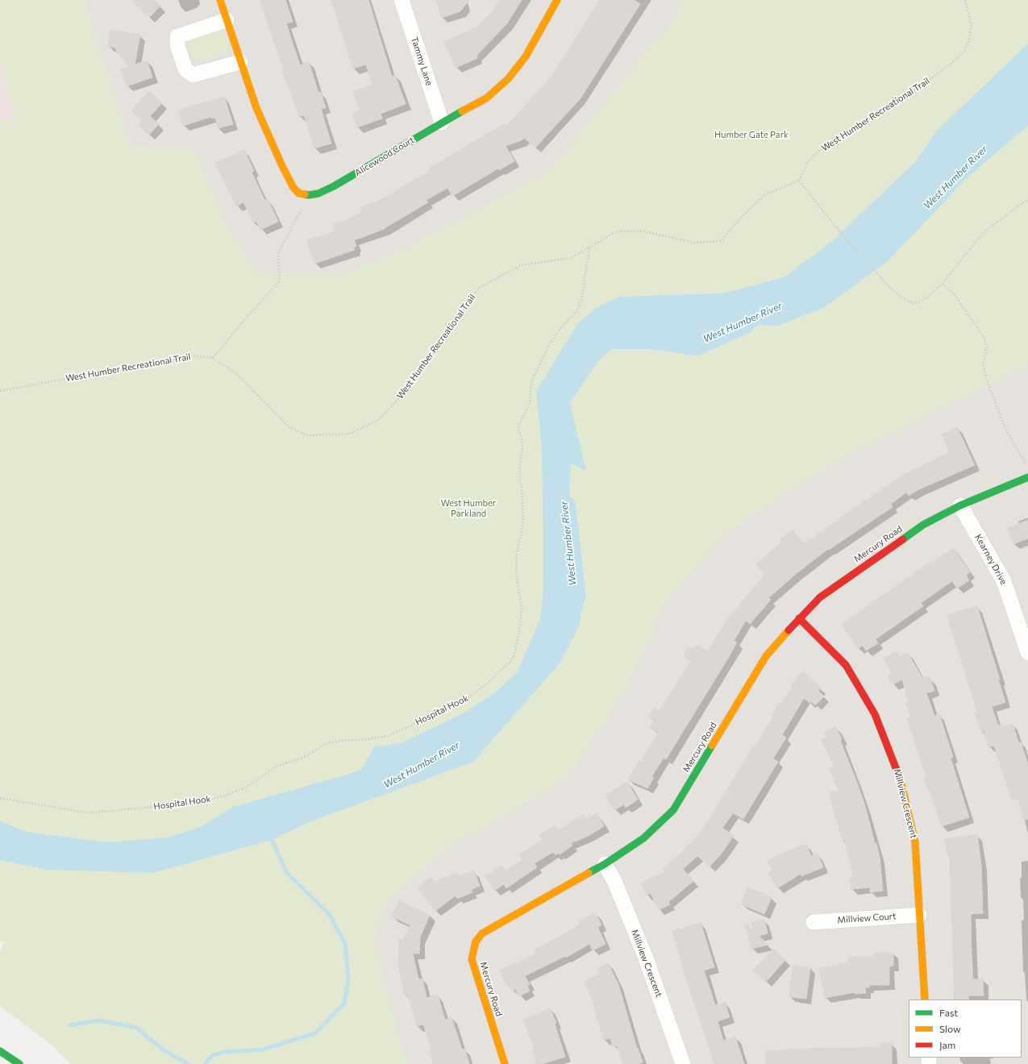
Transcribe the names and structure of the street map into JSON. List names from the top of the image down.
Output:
{
  "streets": {
    "street": [
      "Tammy Lane",
      "Alicewood Court",
      "Mercury Road",
      "Kearney Drive",
      "Millview Crescent",
      "Millview Court"
    ],
    "path": ["West Humber Recreational Trail", "Hospital Hook"]
  },
  "crossings": [
    ["Tammy Lane", "Alicewood Court"],
    ["West Humber Recreational Trail", "Hospital Hook"],
    ["Mercury Road", "Kearney Drive"],
    ["Mercury Road", "Millview Crescent"],
    ["Millview Crescent", "Millview Court"]
  ],
  "water": ["West Humber River"],
  "parks": ["Humber Gate Park", "West Humber Parkland"],
  "legend": ["Fast", "Slow", "Jam"]
}
